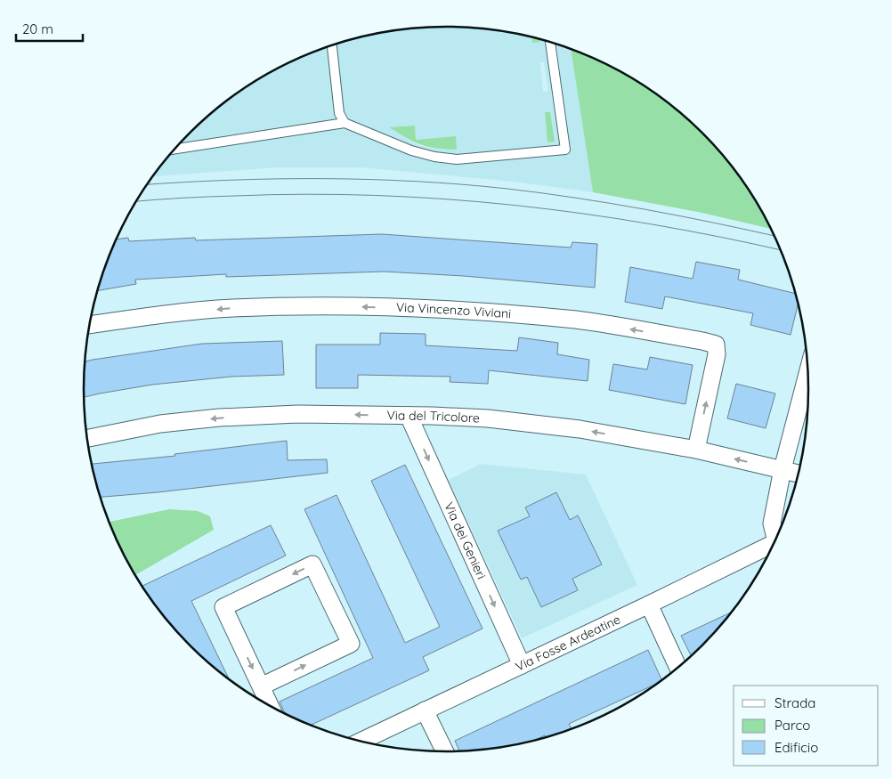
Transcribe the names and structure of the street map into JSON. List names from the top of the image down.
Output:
{
  "streets": {
    "street": [
      "Via Vincenzo Viviani",
      "Via del Tricolore",
      "Via dei Genieri",
      "Via Fosse Ardeatine"
    ]
  },
  "crossings": [
    ["Via Vincenzo Viviani", "Via del Tricolore"],
    ["Via del Tricolore", "Via dei Genieri"],
    ["Via dei Genieri", "Via Fosse Ardeatine"]
  ],
  "one_way": ["Via Vincenzo Viviani", "Via del Tricolore", "Via dei Genieri"],
  "legend": ["Strada", "Parco", "Edificio"],
  "scale_bar": "20 m"
}
